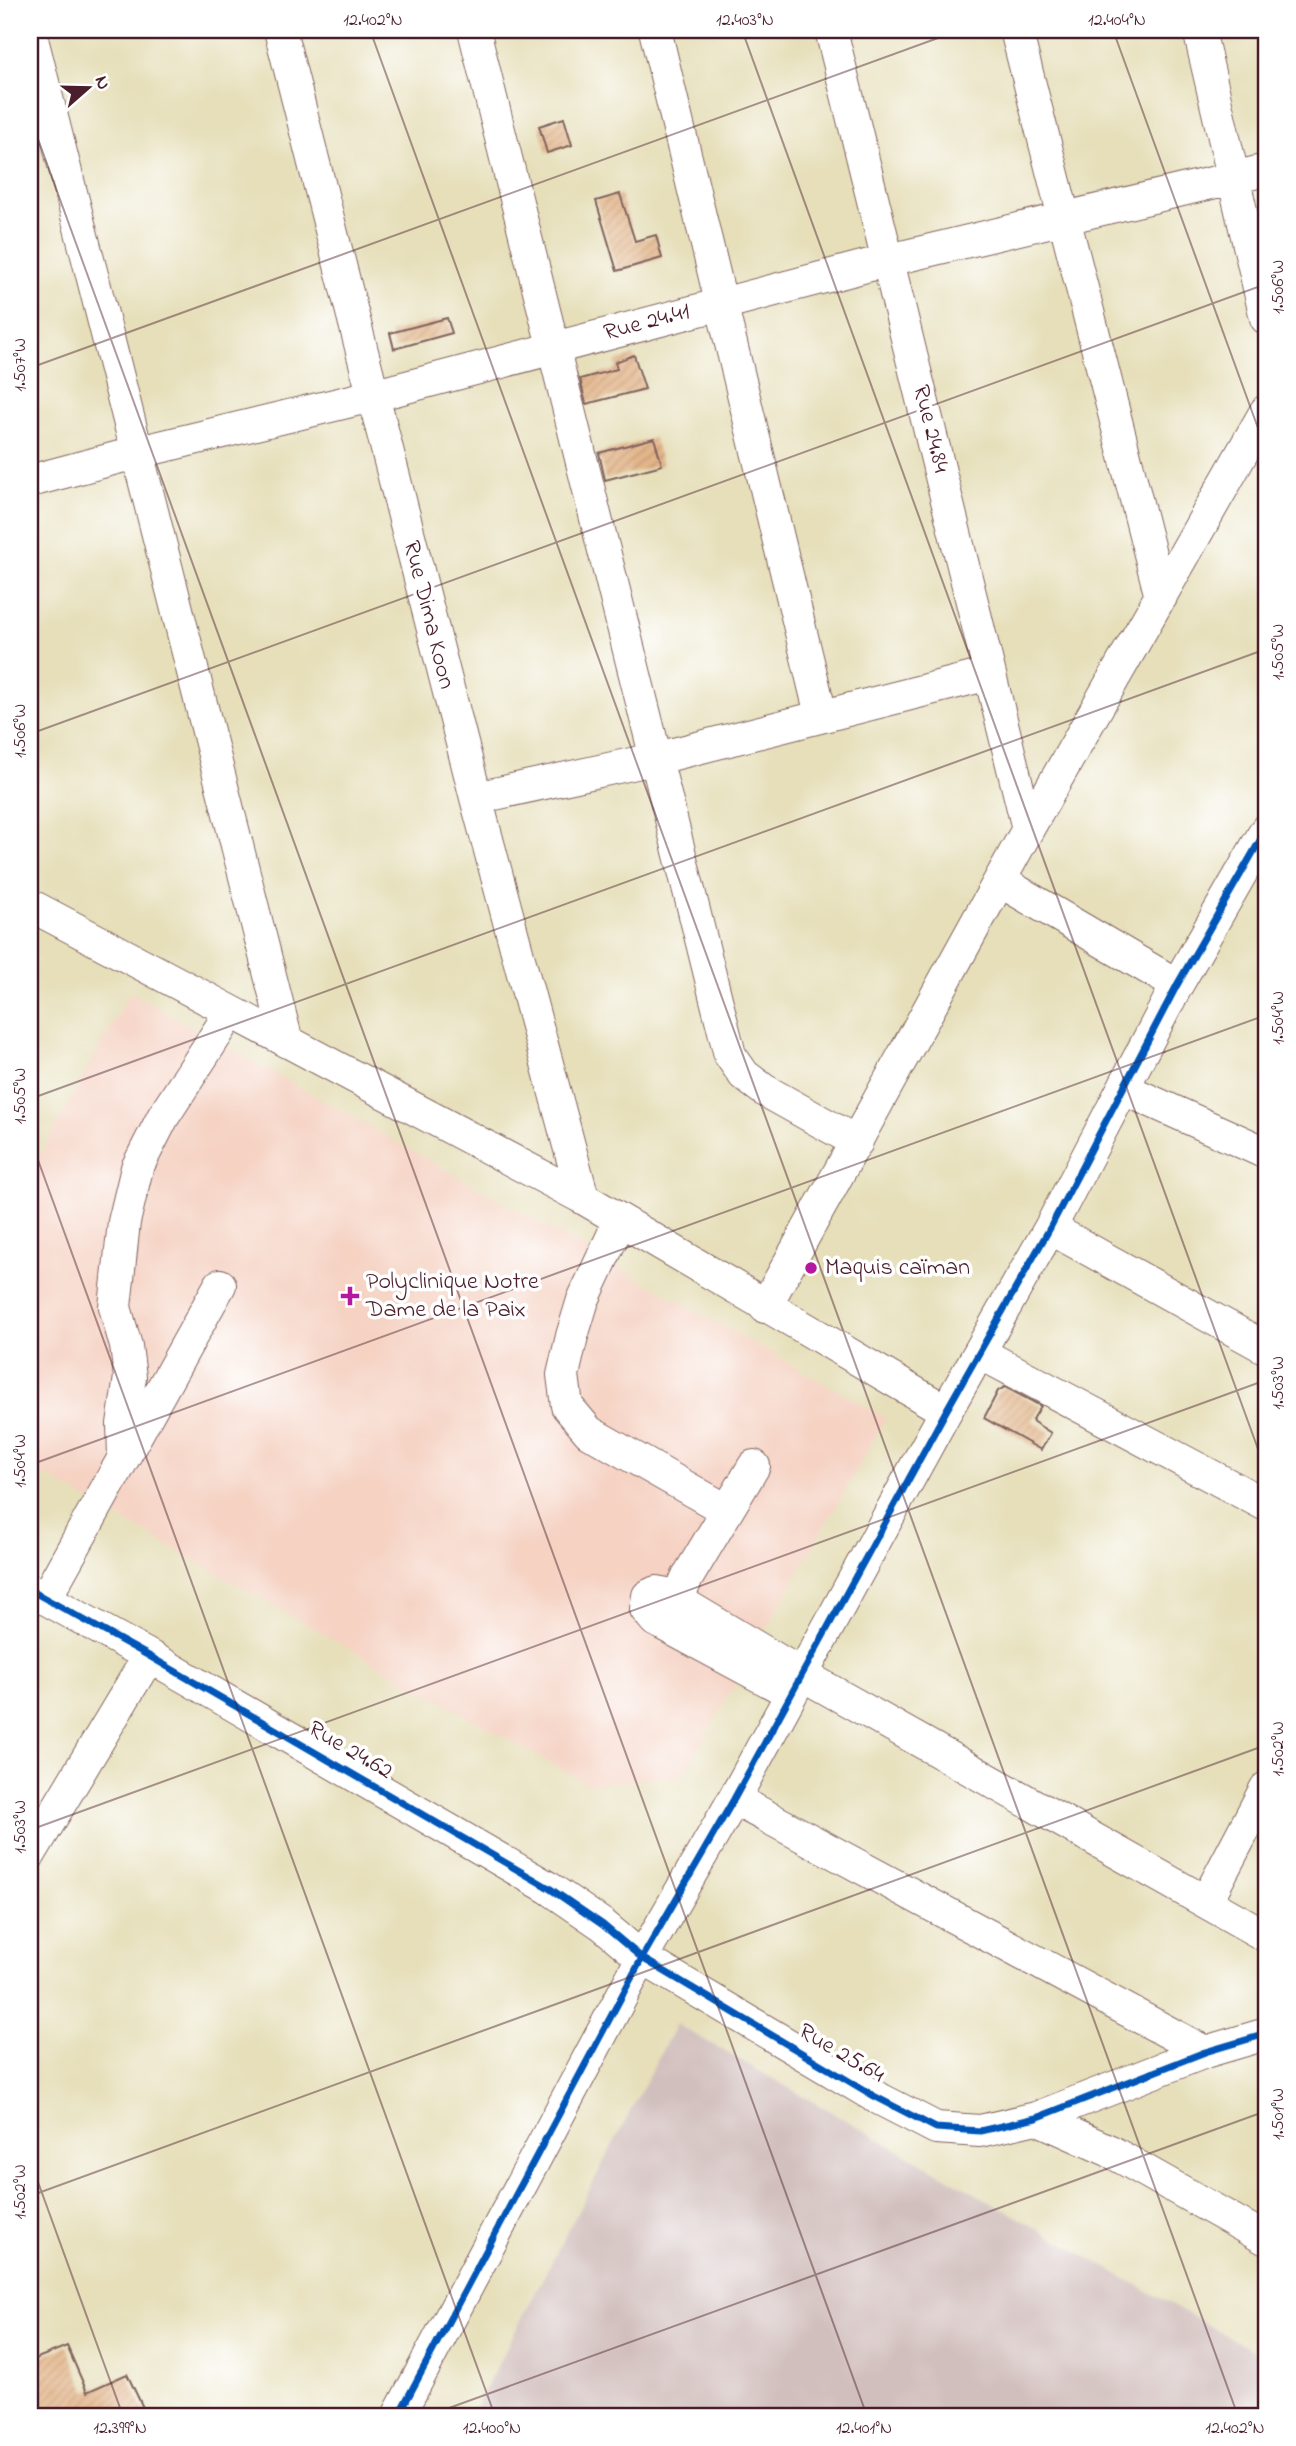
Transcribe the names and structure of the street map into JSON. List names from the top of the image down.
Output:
{
  "streets": {
    "street": [
      "Rue 24.41",
      "Rue 24.84",
      "Rue Dima Koon",
      "Rue 24.62",
      "Rue 25.64"
    ]
  },
  "crossings": [
    ["Rue 24.41", "Rue 24.84"],
    ["Rue 24.41", "Rue Dima Koon"],
    ["Rue 24.62", "Rue 25.64"]
  ],
  "places": {
    "other": ["Maquis caïman"],
    "health": ["Polyclinique Notre Dame de la Paix"]
  },
  "north": "right",
  "coordinates": [
    "12.402°N",
    "12.403°N",
    "12.404°N",
    "1.506°W",
    "1.507°W",
    "1.505°W",
    "1.504°W",
    "1.503°W",
    "1.502°W",
    "1.501°W",
    "12.399°N",
    "12.400°N",
    "12.401°N"
  ]
}
